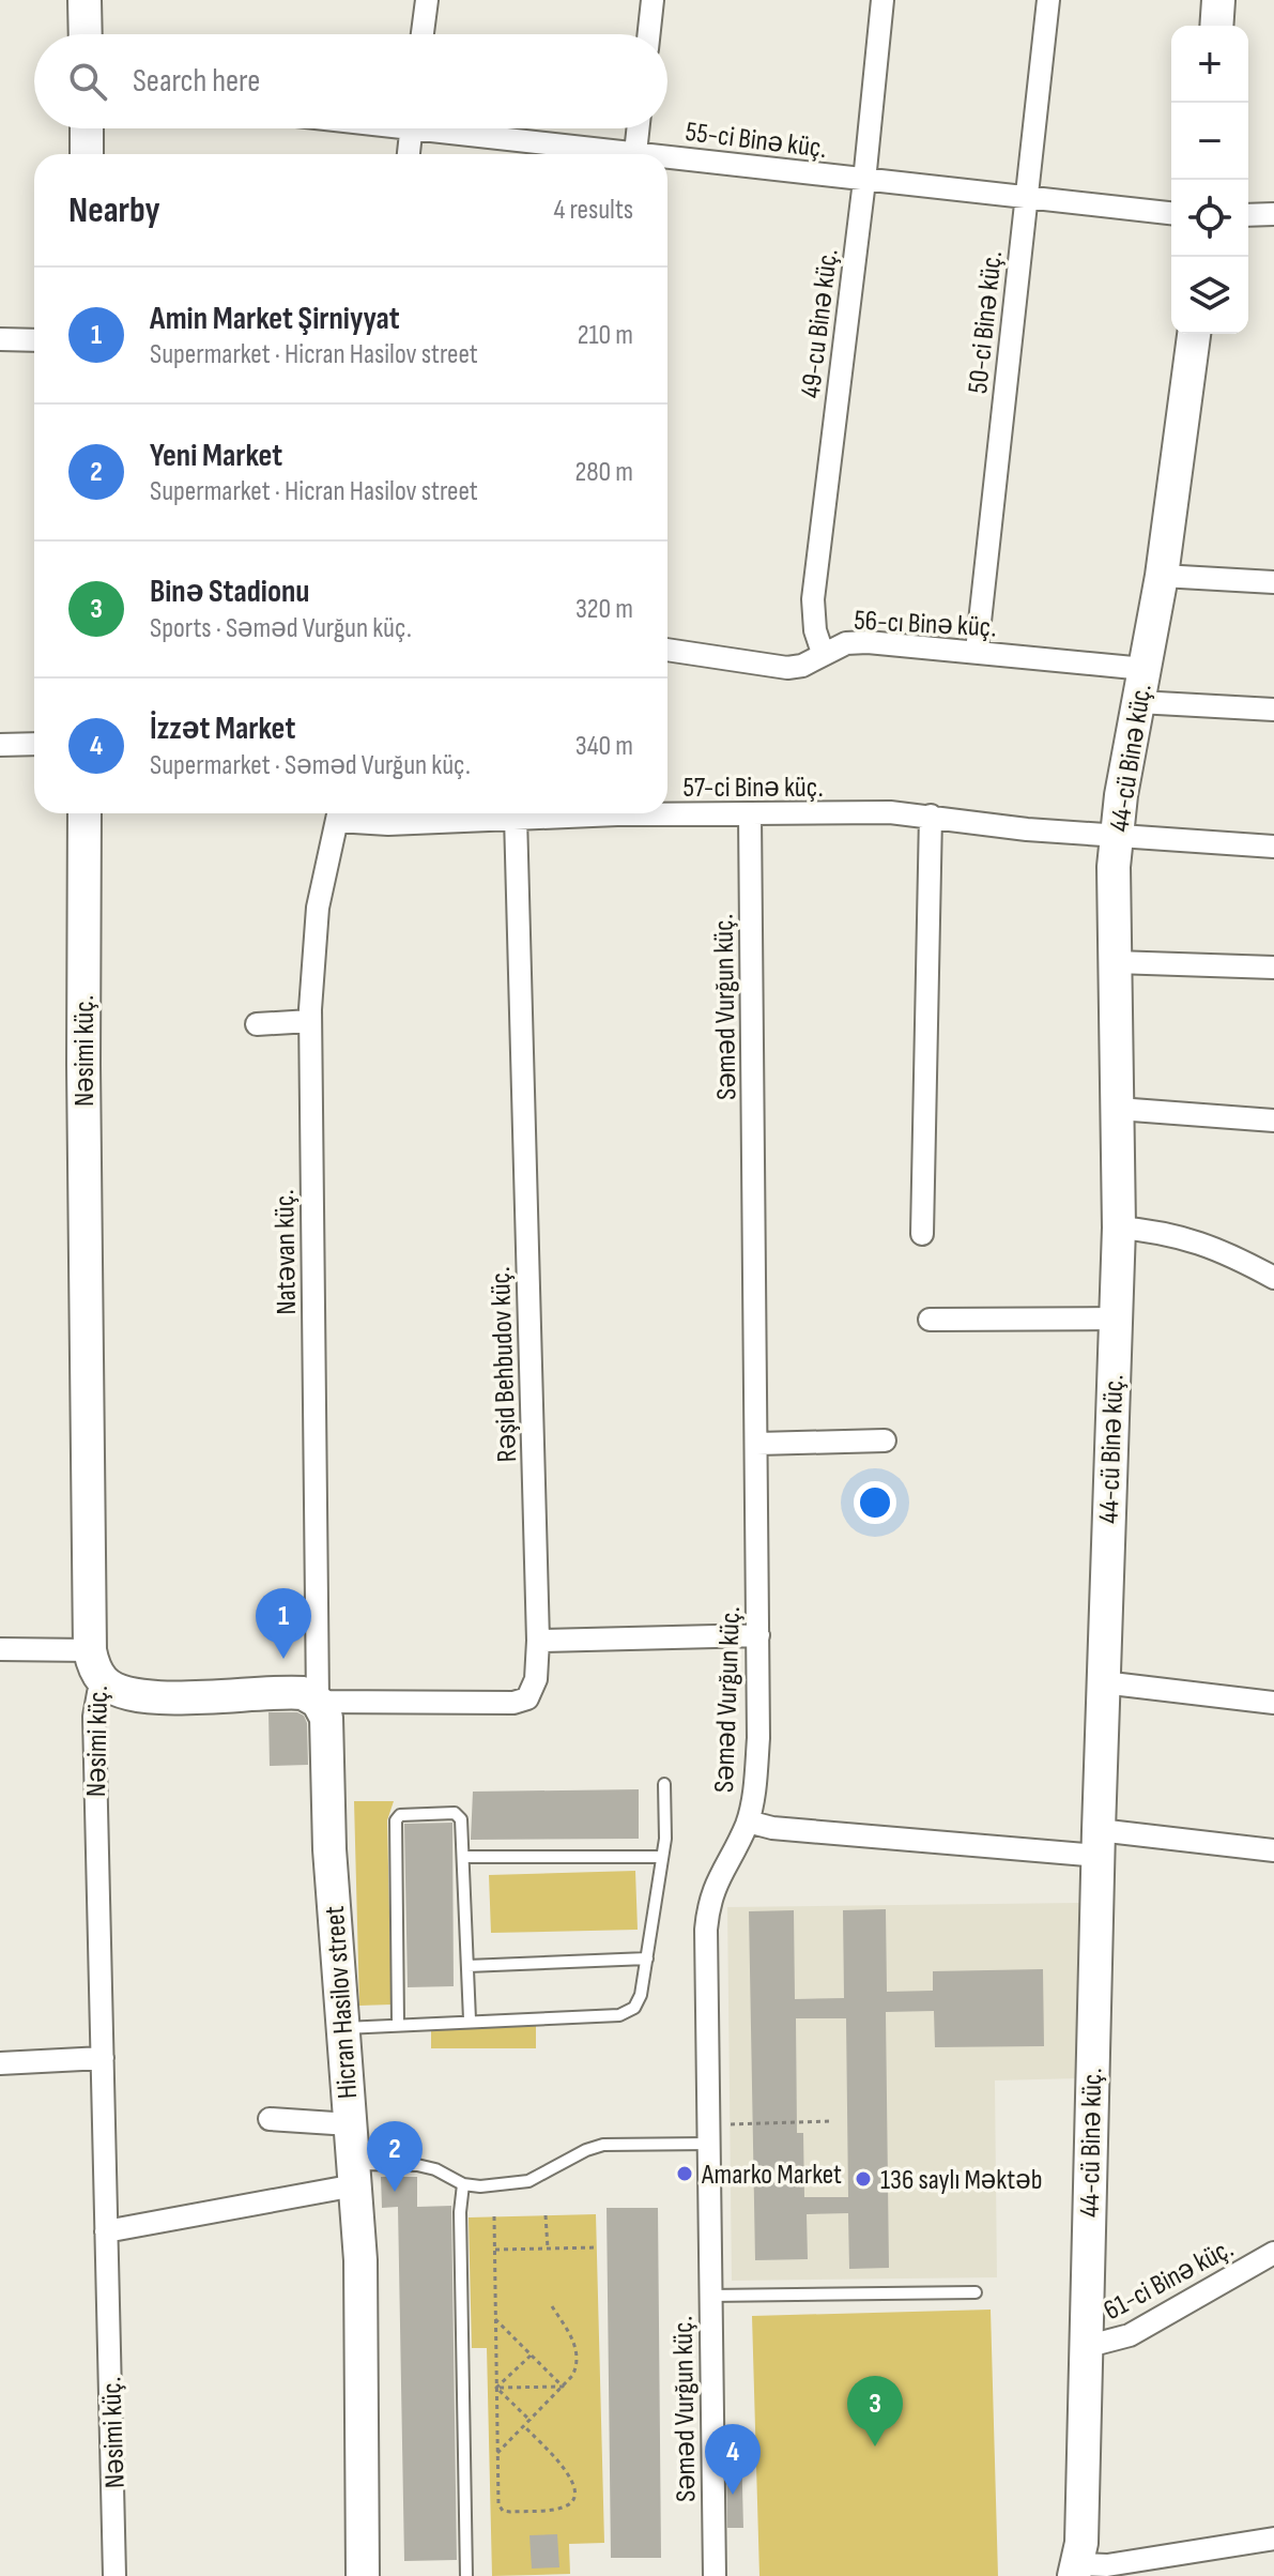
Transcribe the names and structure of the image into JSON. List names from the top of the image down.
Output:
{
  "streets": {
    "street": [
      "55-ci Binə küç.",
      "50-ci Binə küç.",
      "49-cu Binə küç.",
      "56-cı Binə küç.",
      "44-cü Binə küç.",
      "57-ci Binə küç.",
      "Səməd Vurğun küç.",
      "Nəsimi küç.",
      "Natəvan küç.",
      "Rəşid Behbudov küç.",
      "Hicran Hasilov street",
      "61-ci Binə küç."
    ]
  },
  "crossings": [
    ["55-ci Binə küç.", "50-ci Binə küç."],
    ["55-ci Binə küç.", "49-cu Binə küç."],
    ["50-ci Binə küç.", "56-cı Binə küç."],
    ["49-cu Binə küç.", "56-cı Binə küç."],
    ["56-cı Binə küç.", "44-cü Binə küç."],
    ["44-cü Binə küç.", "57-ci Binə küç."],
    ["44-cü Binə küç.", "61-ci Binə küç."],
    ["57-ci Binə küç.", "Səməd Vurğun küç."],
    ["57-ci Binə küç.", "Natəvan küç."],
    ["57-ci Binə küç.", "Rəşid Behbudov küç."],
    ["Natəvan küç.", "Rəşid Behbudov küç."],
    ["Natəvan küç.", "Hicran Hasilov street"],
    ["Rəşid Behbudov küç.", "Hicran Hasilov street"]
  ],
  "places": ["Amarko Market", "136 saylı Məktəb"],
  "page": {
    "map_buttons": ["+", "−"],
    "search": "Search here",
    "heading": ["Nearby", "4 results"],
    "list": [
      {
        "mark": "1",
        "name": "Amin Market Şirniyyat",
        "note": "Supermarket · Hicran Hasilov street",
        "value": "210 m"
      },
      {
        "mark": "2",
        "name": "Yeni Market",
        "note": "Supermarket · Hicran Hasilov street",
        "value": "280 m"
      },
      {
        "mark": "3",
        "name": "Binə Stadionu",
        "note": "Sports · Səməd Vurğun küç.",
        "value": "320 m"
      },
      {
        "mark": "4",
        "name": "İzzət Market",
        "note": "Supermarket · Səməd Vurğun küç.",
        "value": "340 m"
      }
    ],
    "pins": [
      "1",
      "2",
      "3",
      "4"
    ]
  }
}
